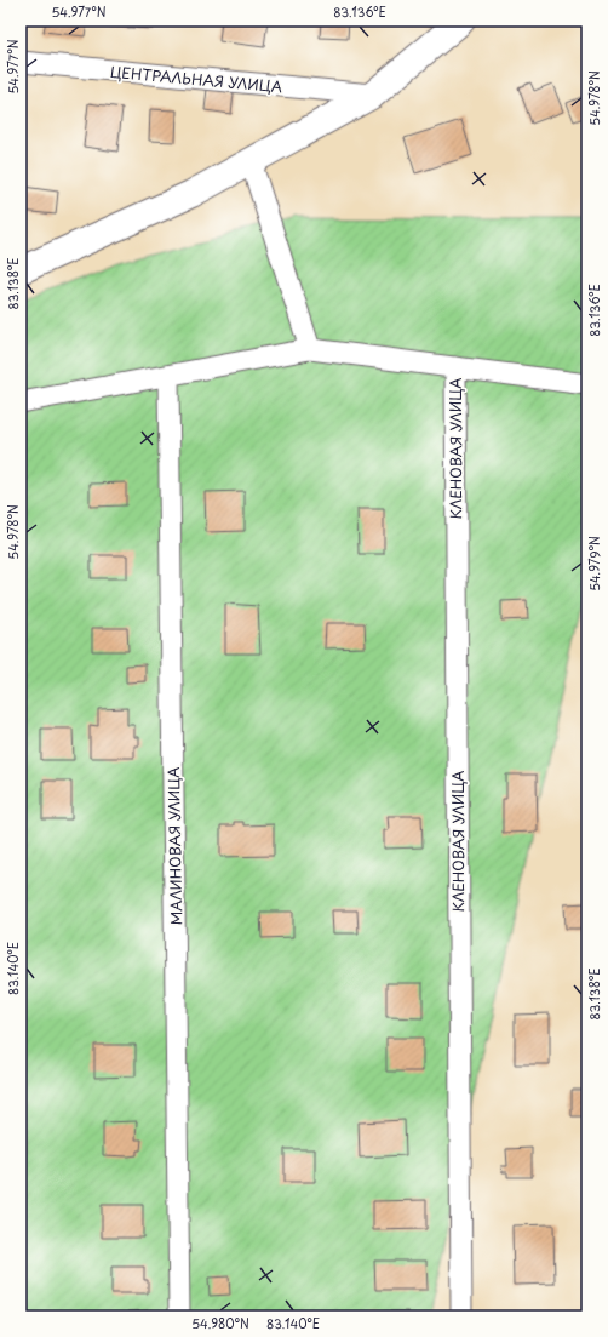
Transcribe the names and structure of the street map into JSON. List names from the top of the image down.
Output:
{
  "streets": {
    "street": ["ЦЕНТРАЛЬНАЯ УЛИЦА", "КЛЕНОВАЯ УЛИЦА", "МАЛИНОВАЯ УЛИЦА"]
  },
  "coordinates": [
    "54.977°N",
    "83.136°E",
    "54.978°N",
    "83.138°E",
    "54.979°N",
    "83.140°E",
    "54.980°N"
  ]
}
